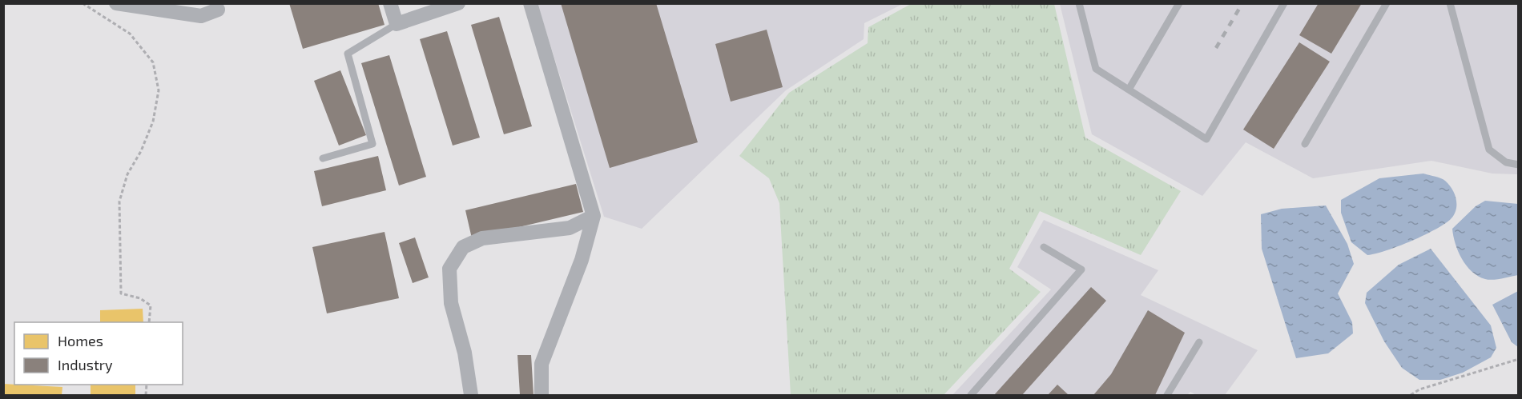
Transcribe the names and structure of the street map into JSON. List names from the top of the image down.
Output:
{
  "legend": ["Homes", "Industry"]
}
